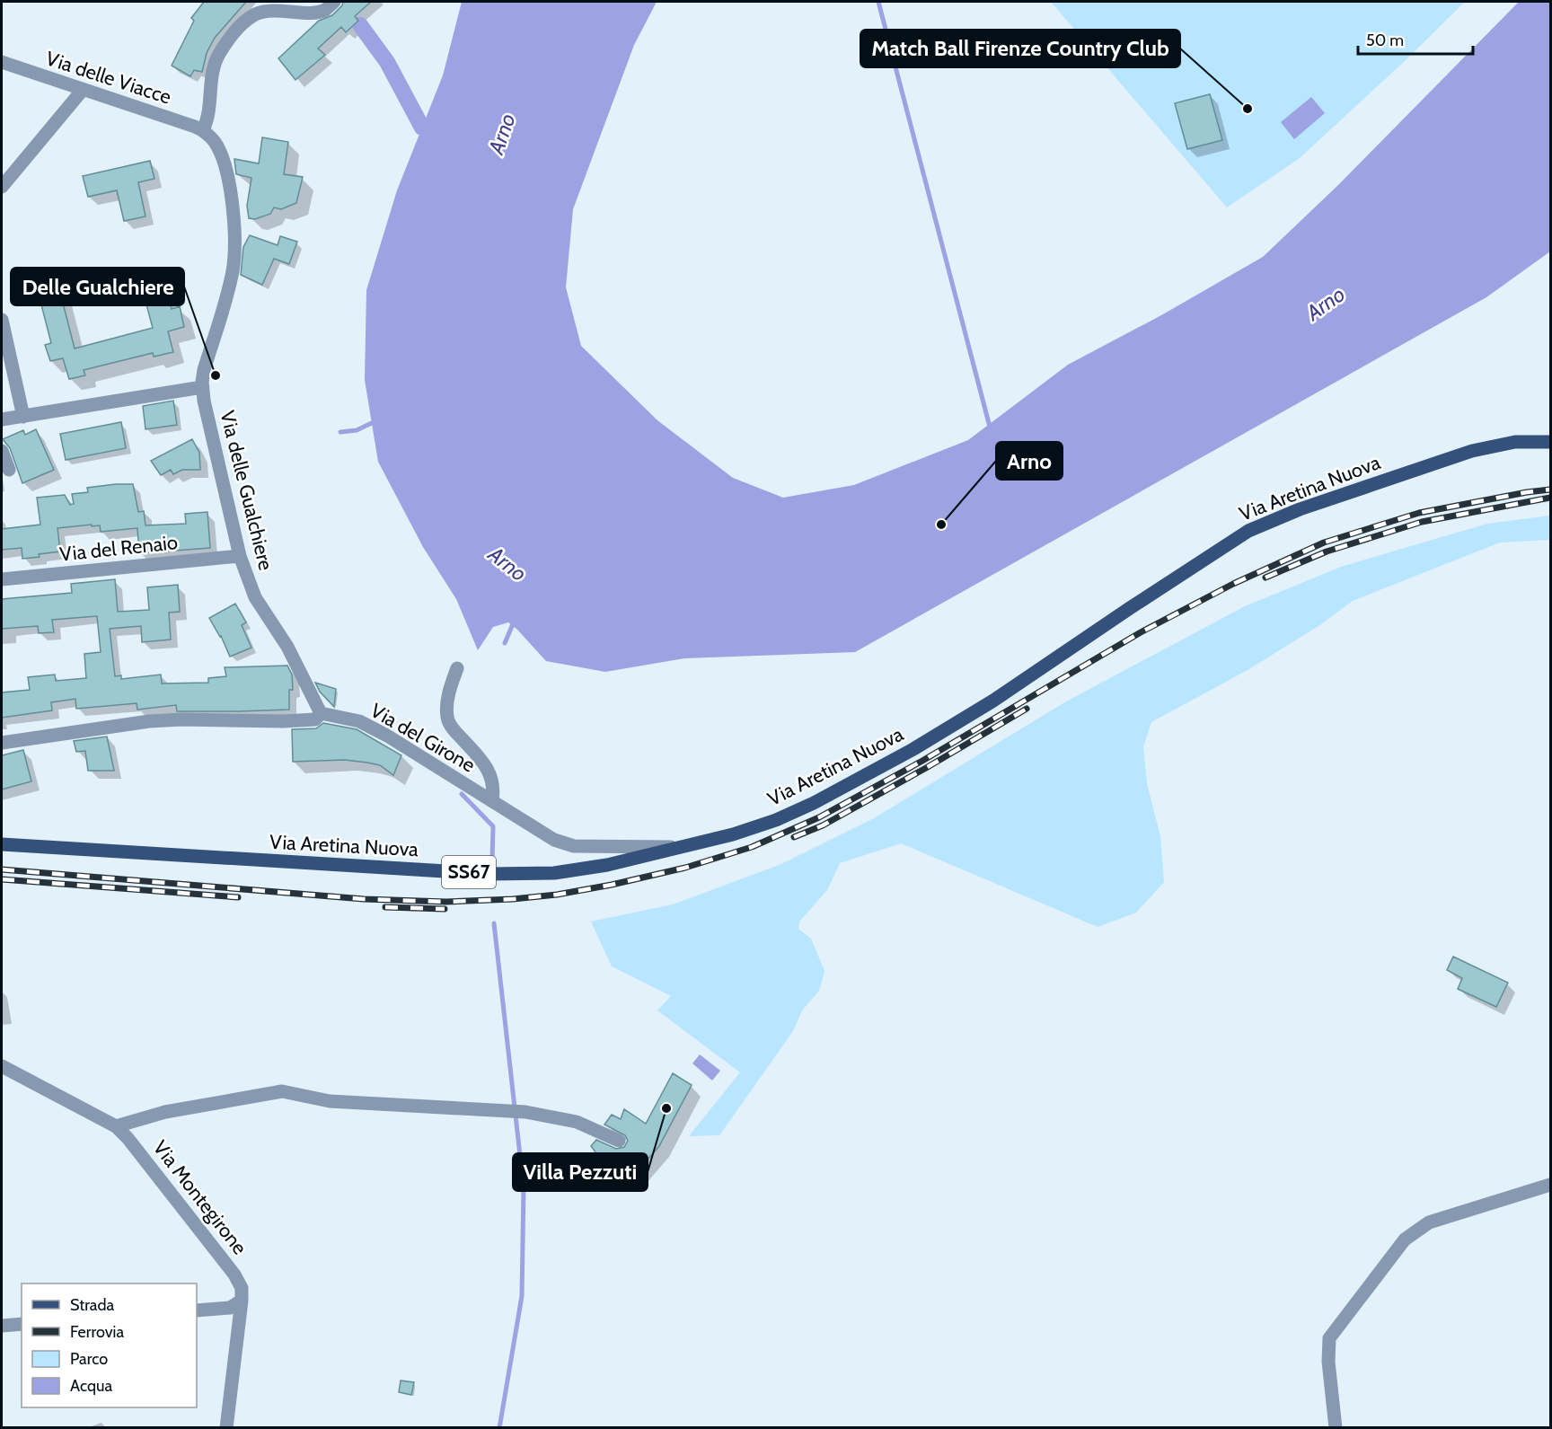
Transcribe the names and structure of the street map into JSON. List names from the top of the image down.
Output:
{
  "streets": {
    "main road": ["Via Aretina Nuova", "SS67"],
    "street": [
      "Via delle Viacce",
      "Via delle Gualchiere",
      "Via del Renaio",
      "Via del Girone",
      "Via Montegirone"
    ]
  },
  "crossings": [
    ["Via delle Viacce", "Via delle Gualchiere"],
    ["Via Aretina Nuova", "Via del Girone"],
    ["Via delle Gualchiere", "Via del Renaio"],
    ["Via delle Gualchiere", "Via del Girone"]
  ],
  "water": ["Arno"],
  "places": [
    "Match Ball Firenze Country Club",
    "Delle Gualchiere",
    "Arno",
    "Villa Pezzuti"
  ],
  "legend": [
    "Strada",
    "Ferrovia",
    "Parco",
    "Acqua"
  ],
  "scale_bar": "50 m"
}
